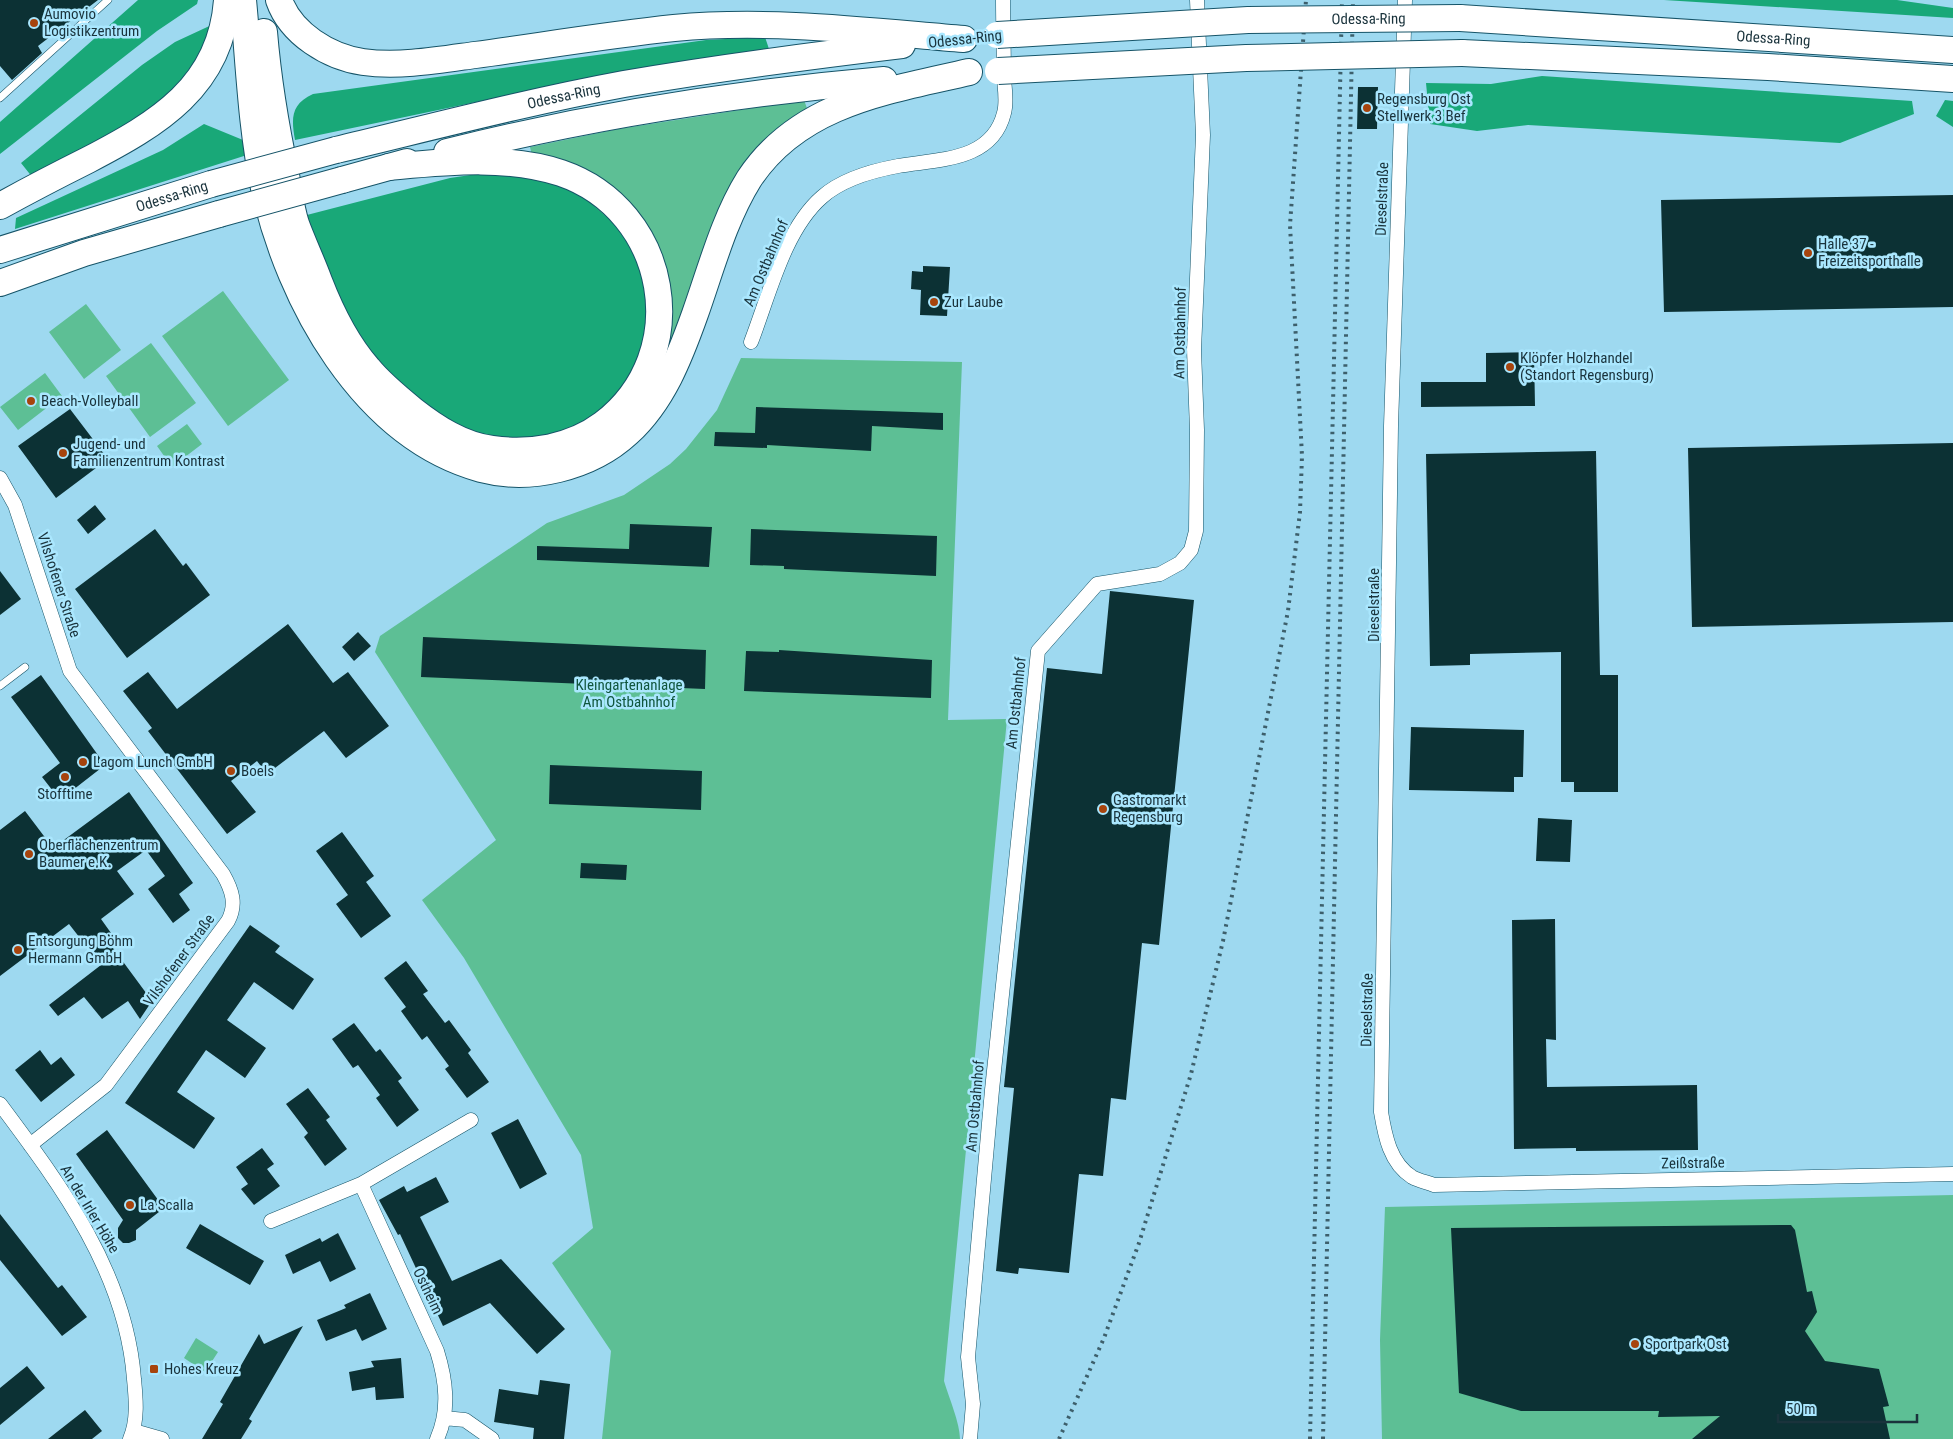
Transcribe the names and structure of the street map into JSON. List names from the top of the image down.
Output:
{
  "streets": {
    "highway": ["Odessa-Ring"],
    "street": [
      "Dieselstraße",
      "Am Ostbahnhof",
      "Vilshofener Straße",
      "Zeißstraße",
      "An der Irler Höhe",
      "Ostheim"
    ]
  },
  "crossings": [
    ["Dieselstraße", "Zeißstraße"],
    ["Vilshofener Straße", "An der Irler Höhe"]
  ],
  "parks": ["Kleingartenanlage Am Ostbahnhof"],
  "places": {
    "other": [
      "Aumovio Logistikzentrum",
      "Regensburg Ost Stellwerk 3 Bef",
      "Halle 37 - Freizeitsporthalle",
      "Zur Laube",
      "Klöpfer Holzhandel (Standort Regensburg)",
      "Beach-Volleyball",
      "Jugend- und Familienzentrum Kontrast",
      "Lagom Lunch GmbH",
      "Boels",
      "Stofftime",
      "Gastromarkt Regensburg",
      "Oberflächenzentrum Baumer e.K.",
      "Entsorgung Böhm Hermann GmbH",
      "La Scalla",
      "Sportpark Ost"
    ],
    "transit": ["Hohes Kreuz"]
  },
  "scale_bar": "50 m"
}
